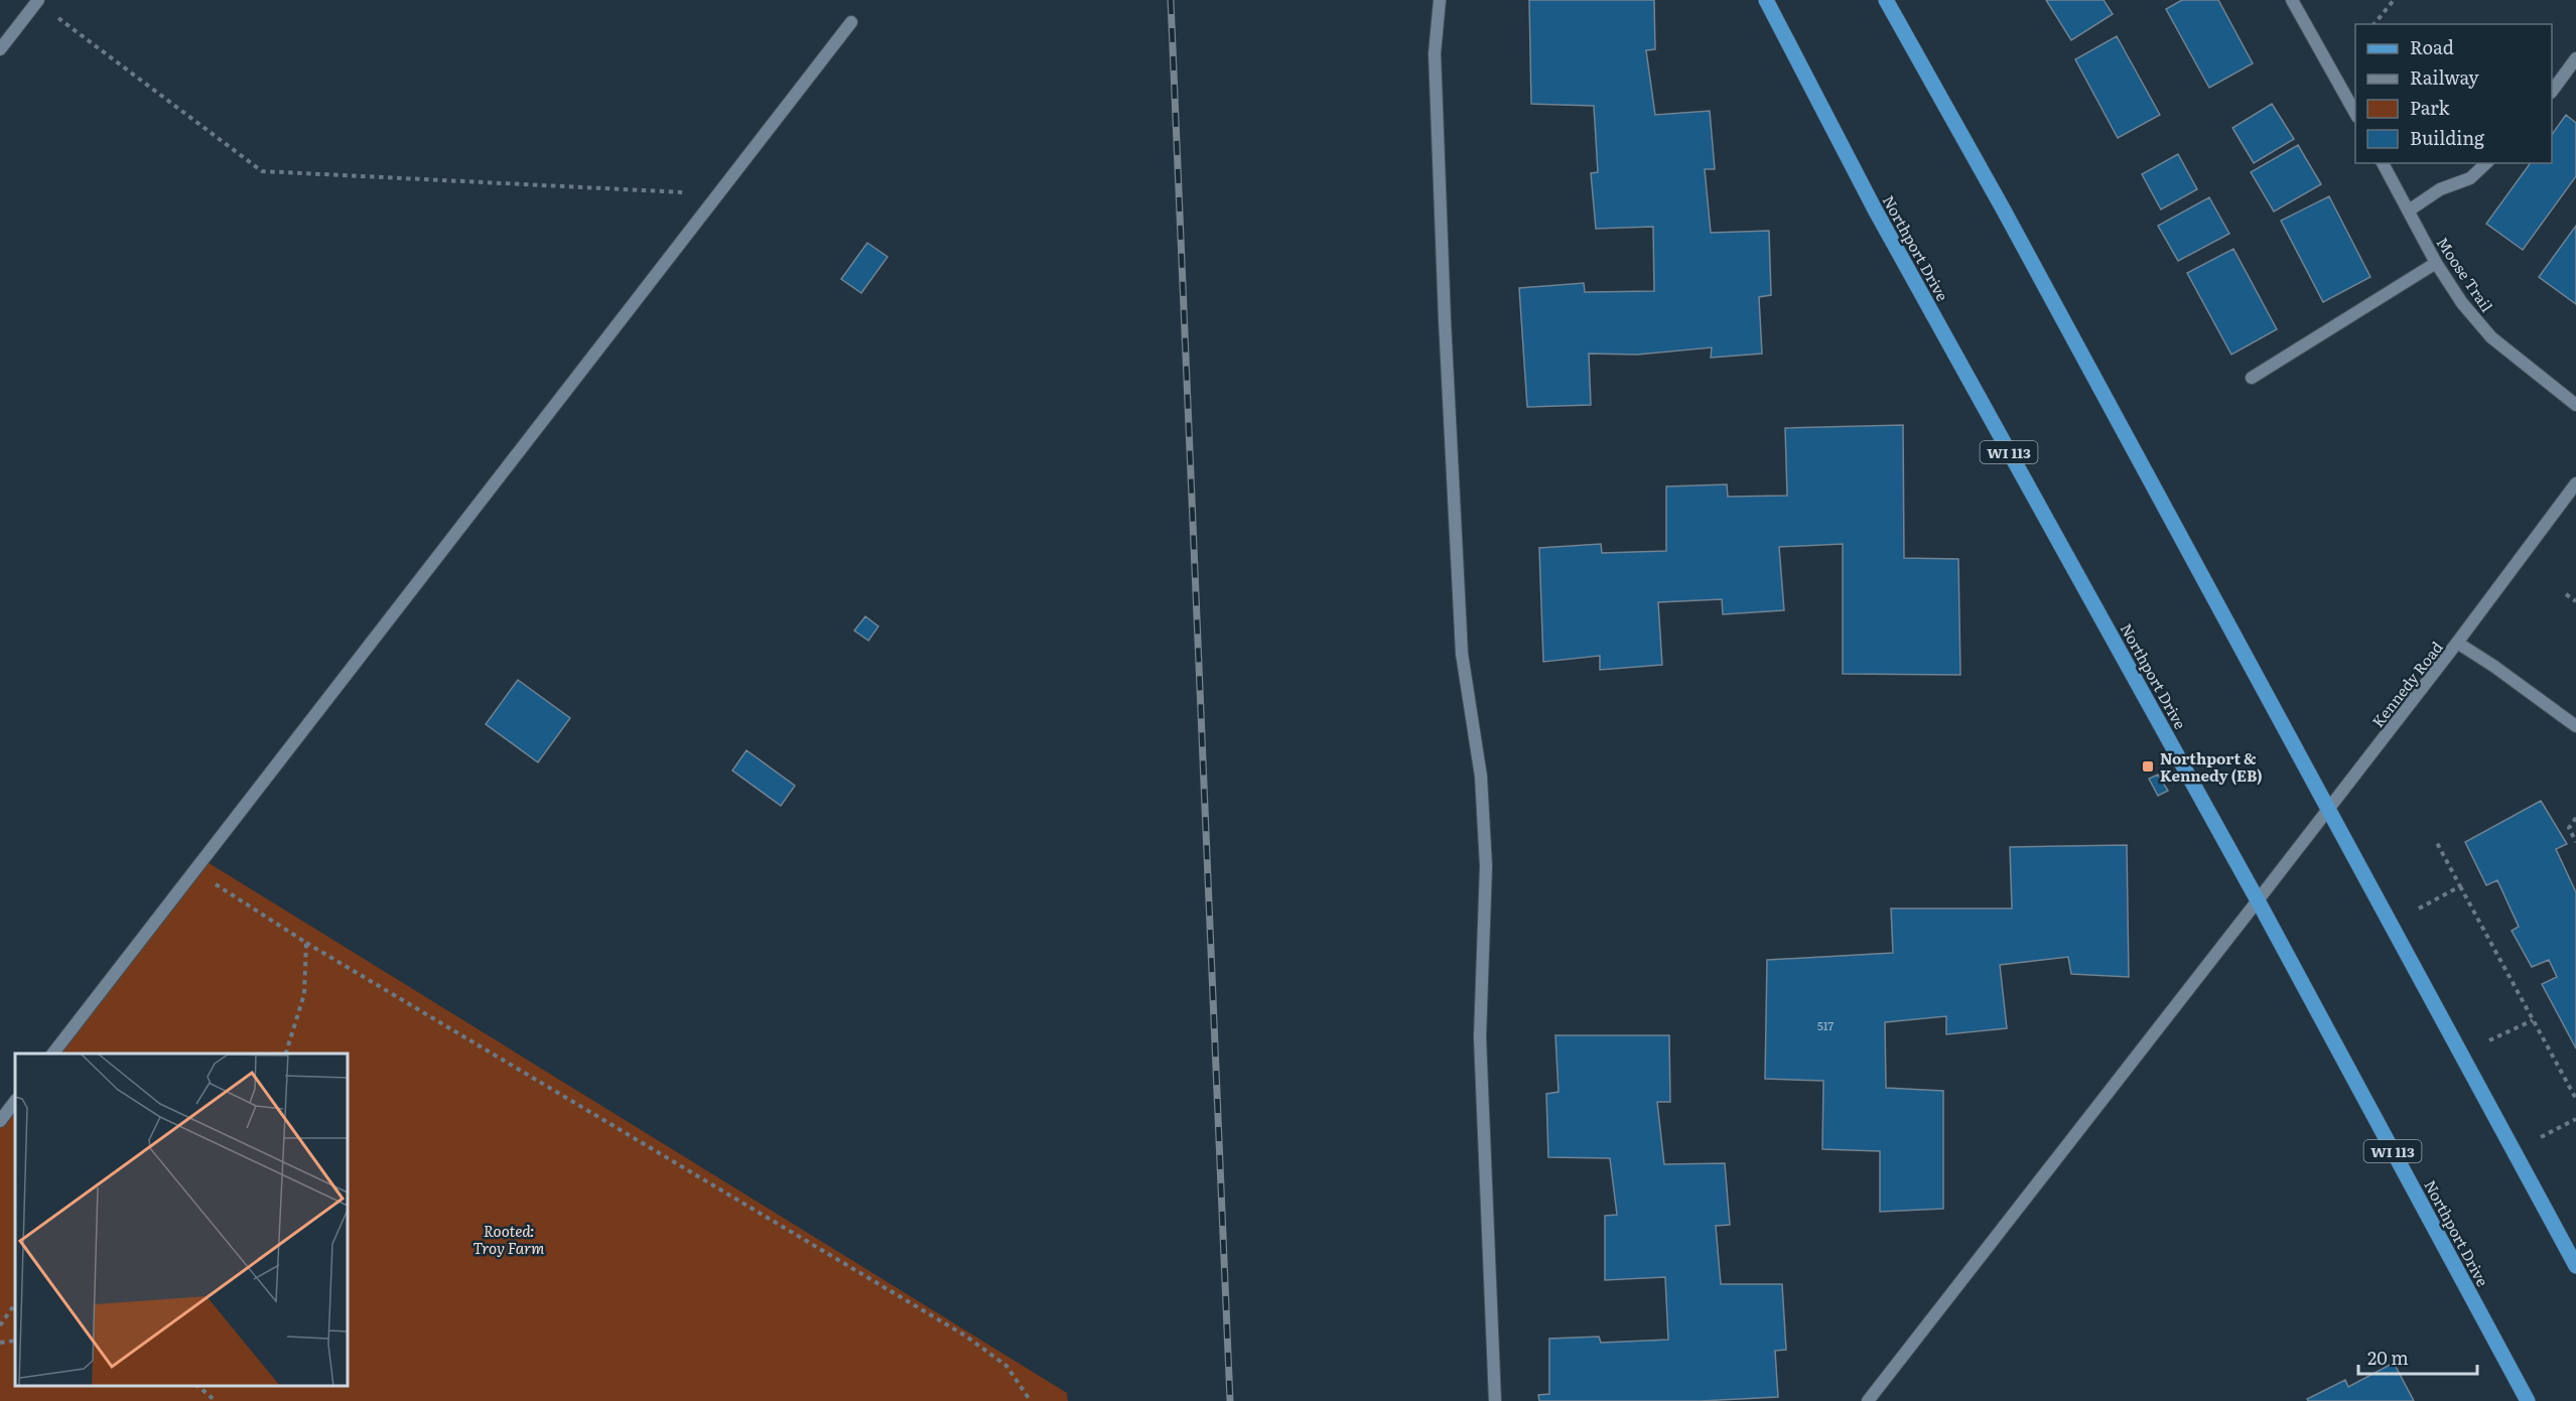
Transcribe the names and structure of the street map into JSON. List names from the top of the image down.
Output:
{
  "streets": {
    "main road": ["Northport Drive", "WI 113"],
    "street": ["Moose Trail", "Kennedy Road"]
  },
  "crossings": [
    ["Northport Drive", "Kennedy Road"]
  ],
  "parks": ["Rooted: Troy Farm"],
  "places": {
    "transit": ["Northport & Kennedy (EB)"]
  },
  "house_numbers": ["517"],
  "legend": [
    "Road",
    "Railway",
    "Park",
    "Building"
  ],
  "scale_bar": "20 m"
}
